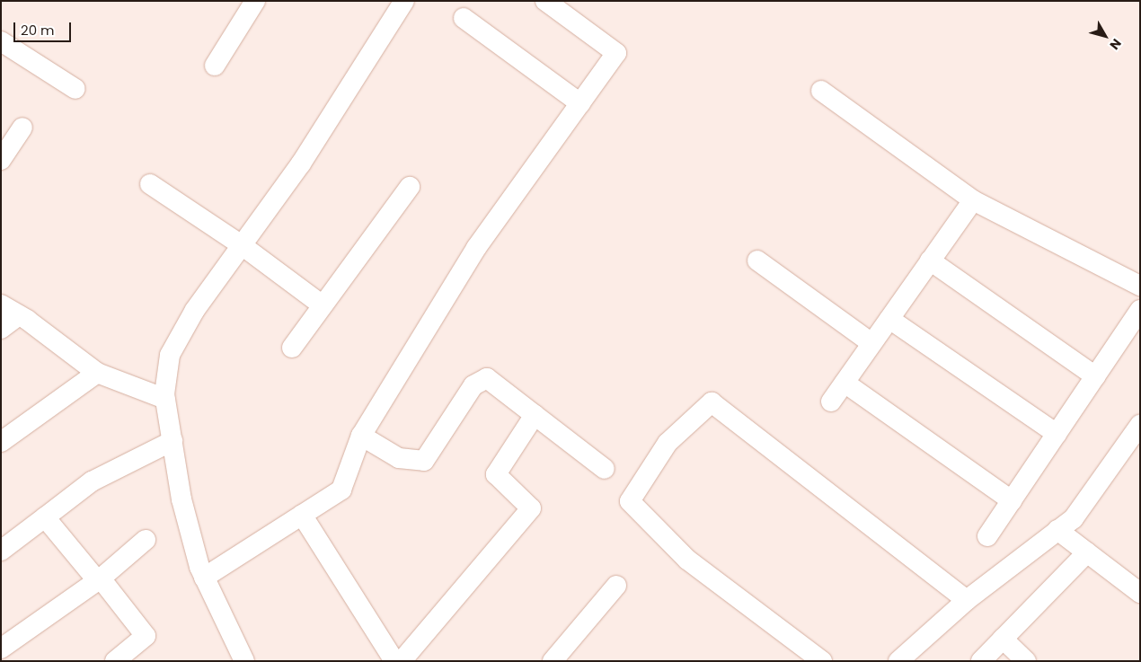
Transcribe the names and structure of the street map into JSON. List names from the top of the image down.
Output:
{
  "scale_bar": "20 m",
  "north": "bottom right"
}
